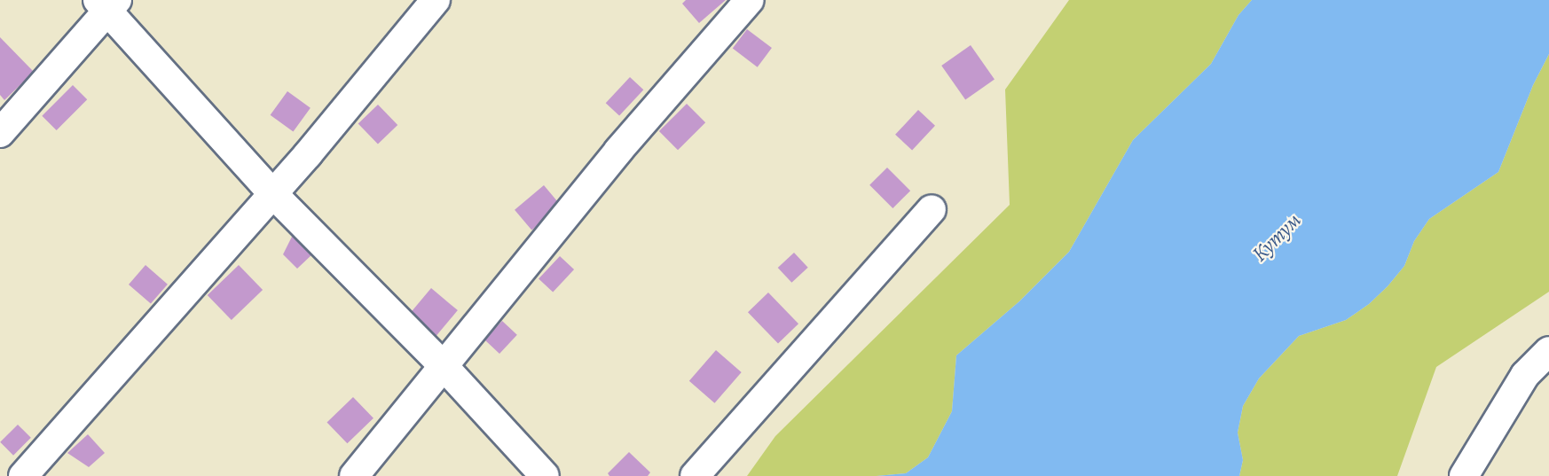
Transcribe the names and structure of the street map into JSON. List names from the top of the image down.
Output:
{
  "water": ["Кутум"]
}
